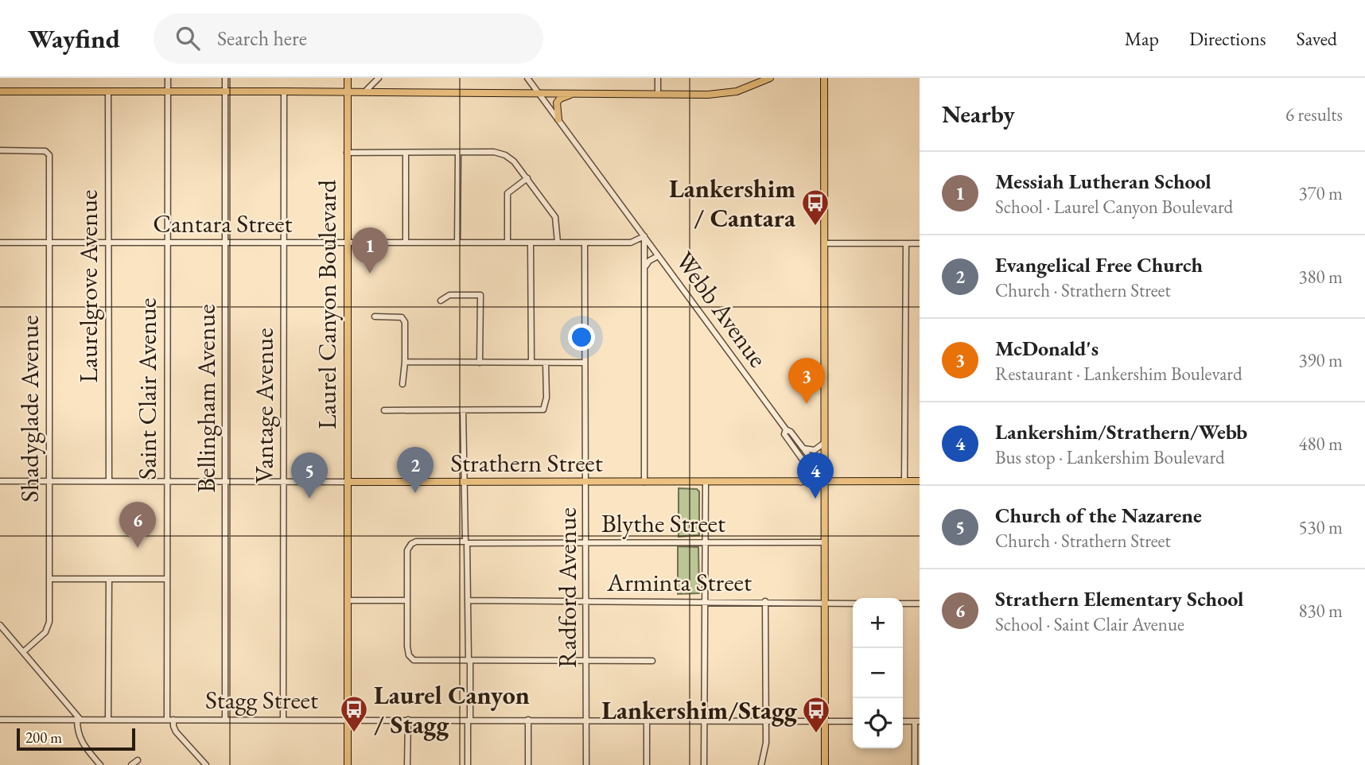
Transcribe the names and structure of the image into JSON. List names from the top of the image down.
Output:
{
  "streets": {
    "main road": ["Laurel Canyon Boulevard", "Strathern Street"],
    "street": [
      "Cantara Street",
      "Laurelgrove Avenue",
      "Webb Avenue",
      "Saint Clair Avenue",
      "Bellingham Avenue",
      "Vantage Avenue",
      "Shadyglade Avenue",
      "Blythe Street",
      "Arminta Street",
      "Radford Avenue",
      "Stagg Street"
    ]
  },
  "crossings": [
    ["Cantara Street", "Laurelgrove Avenue"],
    ["Cantara Street", "Laurel Canyon Boulevard"],
    ["Cantara Street", "Webb Avenue"],
    ["Cantara Street", "Saint Clair Avenue"],
    ["Cantara Street", "Bellingham Avenue"],
    ["Cantara Street", "Vantage Avenue"],
    ["Cantara Street", "Shadyglade Avenue"],
    ["Cantara Street", "Radford Avenue"],
    ["Laurelgrove Avenue", "Strathern Street"],
    ["Laurel Canyon Boulevard", "Strathern Street"],
    ["Laurel Canyon Boulevard", "Stagg Street"],
    ["Webb Avenue", "Strathern Street"],
    ["Saint Clair Avenue", "Strathern Street"],
    ["Saint Clair Avenue", "Stagg Street"],
    ["Bellingham Avenue", "Strathern Street"],
    ["Bellingham Avenue", "Stagg Street"],
    ["Vantage Avenue", "Strathern Street"],
    ["Vantage Avenue", "Stagg Street"],
    ["Shadyglade Avenue", "Strathern Street"],
    ["Strathern Street", "Radford Avenue"],
    ["Blythe Street", "Radford Avenue"],
    ["Arminta Street", "Radford Avenue"],
    ["Radford Avenue", "Stagg Street"]
  ],
  "places": {
    "bus stop": ["Lankershim / Cantara", "Laurel Canyon / Stagg", "Lankershim/Stagg"]
  },
  "scale_bar": "200 m",
  "page": {
    "header": "Wayfind",
    "search": "Search here",
    "nav": ["Map", "Directions", "Saved"],
    "heading": ["Nearby", "6 results"],
    "list": [
      {
        "mark": "1",
        "name": "Messiah Lutheran School",
        "note": "School · Laurel Canyon Boulevard",
        "value": "370 m"
      },
      {
        "mark": "2",
        "name": "Evangelical Free Church",
        "note": "Church · Strathern Street",
        "value": "380 m"
      },
      {
        "mark": "3",
        "name": "McDonald's",
        "note": "Restaurant · Lankershim Boulevard",
        "value": "390 m"
      },
      {
        "mark": "4",
        "name": "Lankershim/Strathern/Webb",
        "note": "Bus stop · Lankershim Boulevard",
        "value": "480 m"
      },
      {
        "mark": "5",
        "name": "Church of the Nazarene",
        "note": "Church · Strathern Street",
        "value": "530 m"
      },
      {
        "mark": "6",
        "name": "Strathern Elementary School",
        "note": "School · Saint Clair Avenue",
        "value": "830 m"
      }
    ],
    "pins": [
      "1",
      "3",
      "2",
      "4",
      "5",
      "6"
    ],
    "map_buttons": ["+", "−"],
    "scale": "200 m"
  }
}
